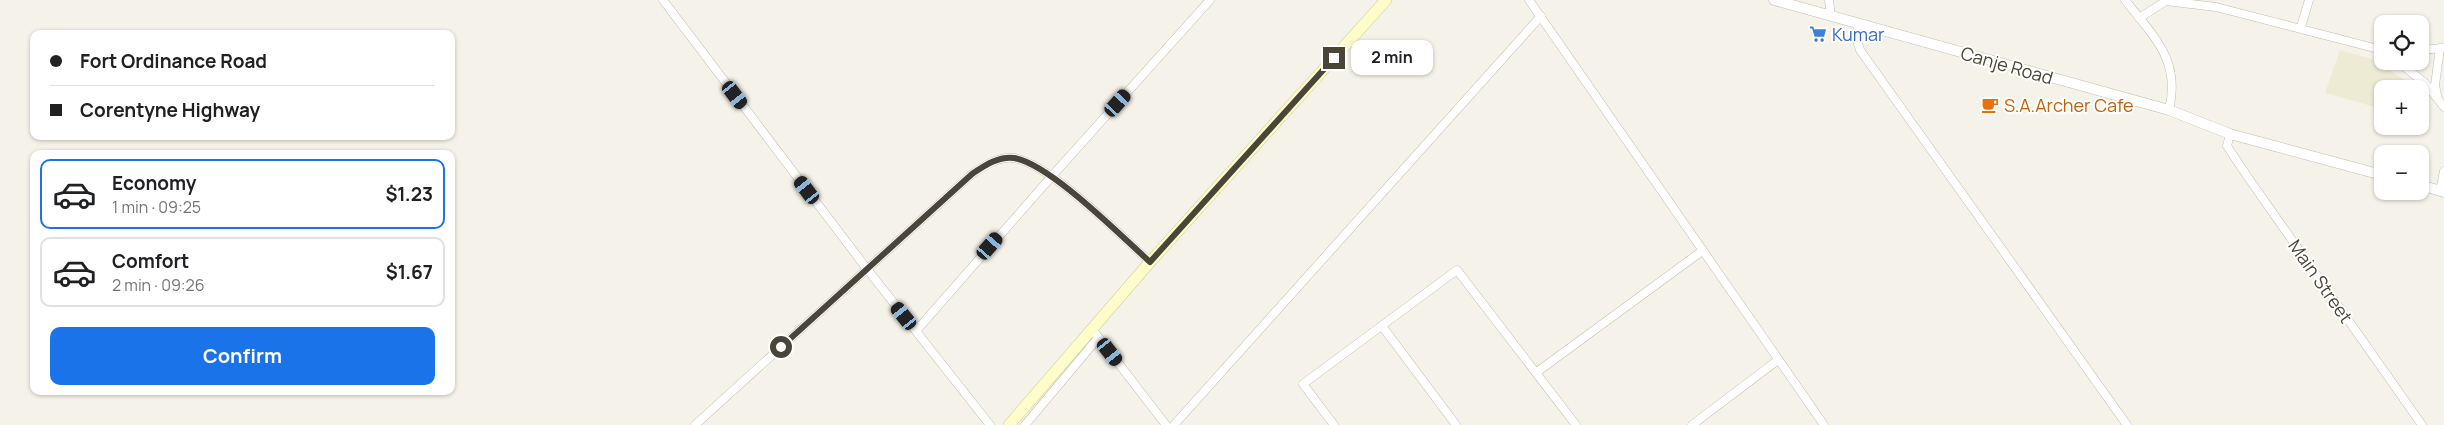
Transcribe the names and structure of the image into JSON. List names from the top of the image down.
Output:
{
  "streets": {
    "street": ["Canje Road", "Main Street"]
  },
  "crossings": [
    ["Canje Road", "Main Street"]
  ],
  "places": {
    "supermarket": ["Kumar"],
    "cafe": ["S.A.Archer Cafe"]
  },
  "page": {
    "map_buttons": ["+", "−"],
    "banner": ["Fort Ordinance Road", "Corentyne Highway"],
    "bubble": "2 min",
    "list": [
      {
        "name": "Economy",
        "note": "1 min · 09:25",
        "value": "$1.23"
      },
      {
        "name": "Comfort",
        "note": "2 min · 09:26",
        "value": "$1.67"
      }
    ],
    "buttons": "Confirm"
  }
}
